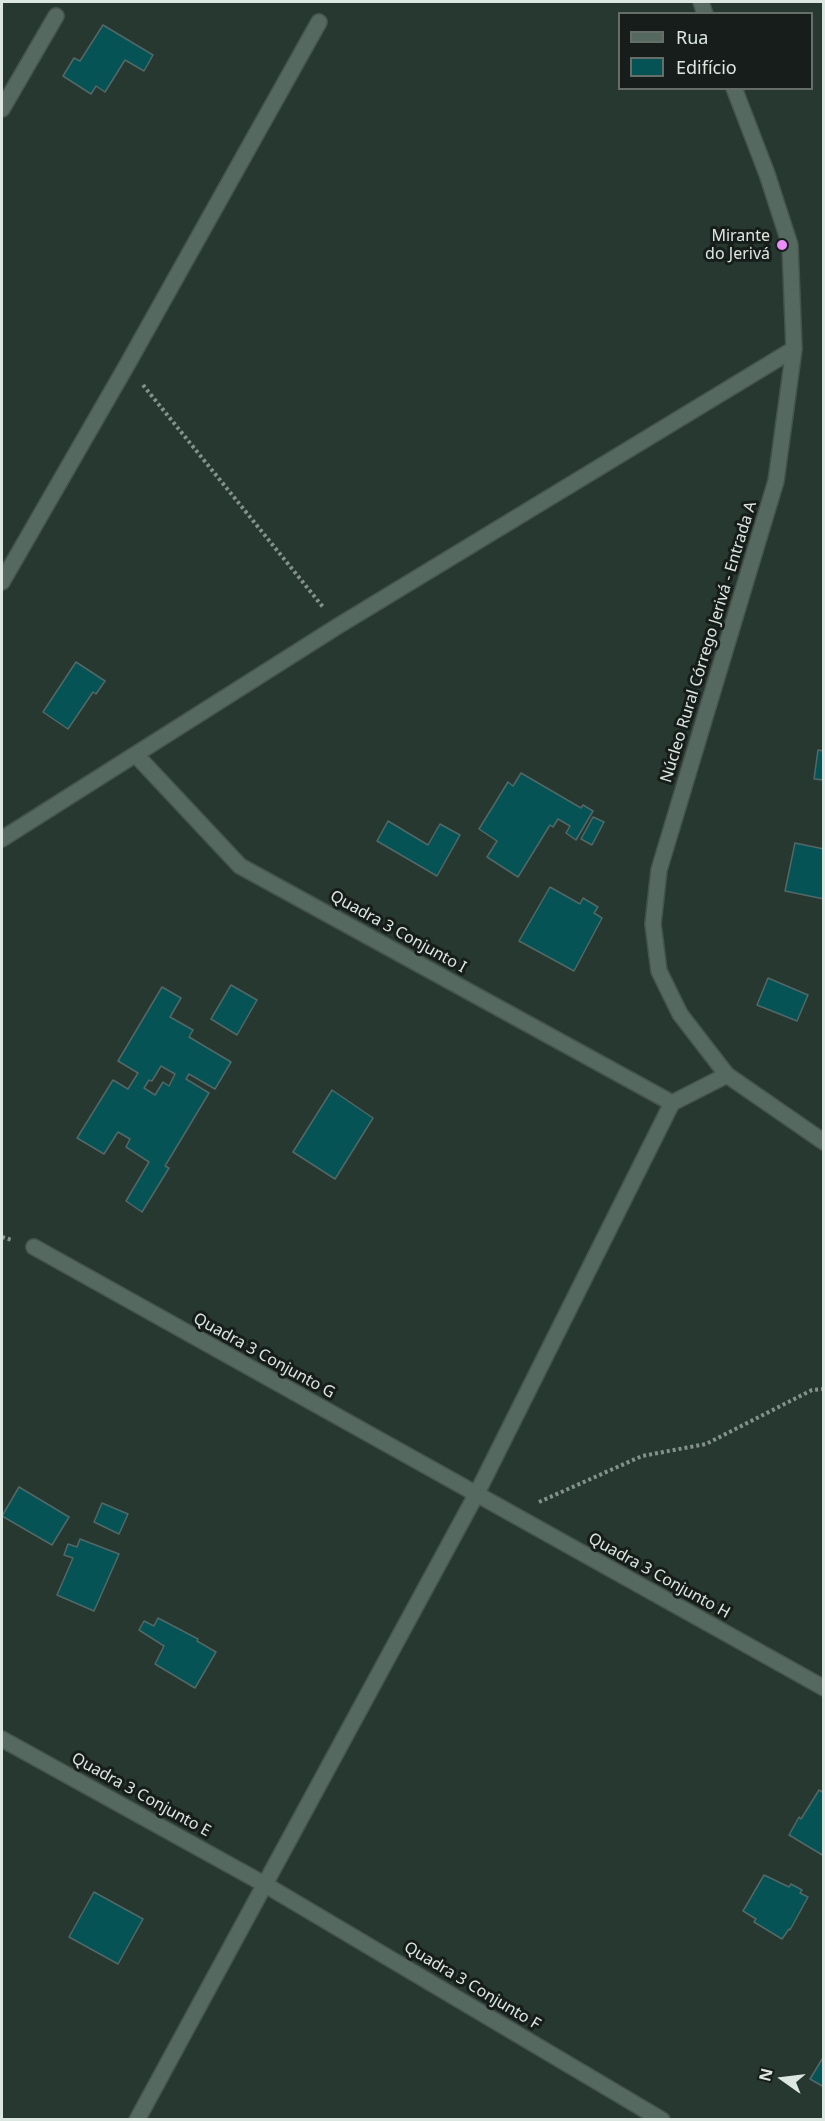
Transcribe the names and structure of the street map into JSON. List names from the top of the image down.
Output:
{
  "streets": {
    "street": [
      "Núcleo Rural Córrego Jerivá - Entrada A",
      "Quadra 3 Conjunto I",
      "Quadra 3 Conjunto G",
      "Quadra 3 Conjunto H",
      "Quadra 3 Conjunto E",
      "Quadra 3 Conjunto F"
    ]
  },
  "crossings": [
    ["Quadra 3 Conjunto G", "Quadra 3 Conjunto H"],
    ["Quadra 3 Conjunto E", "Quadra 3 Conjunto F"]
  ],
  "places": ["Mirante do Jerivá"],
  "legend": ["Rua", "Edifício"],
  "north": "left"
}
